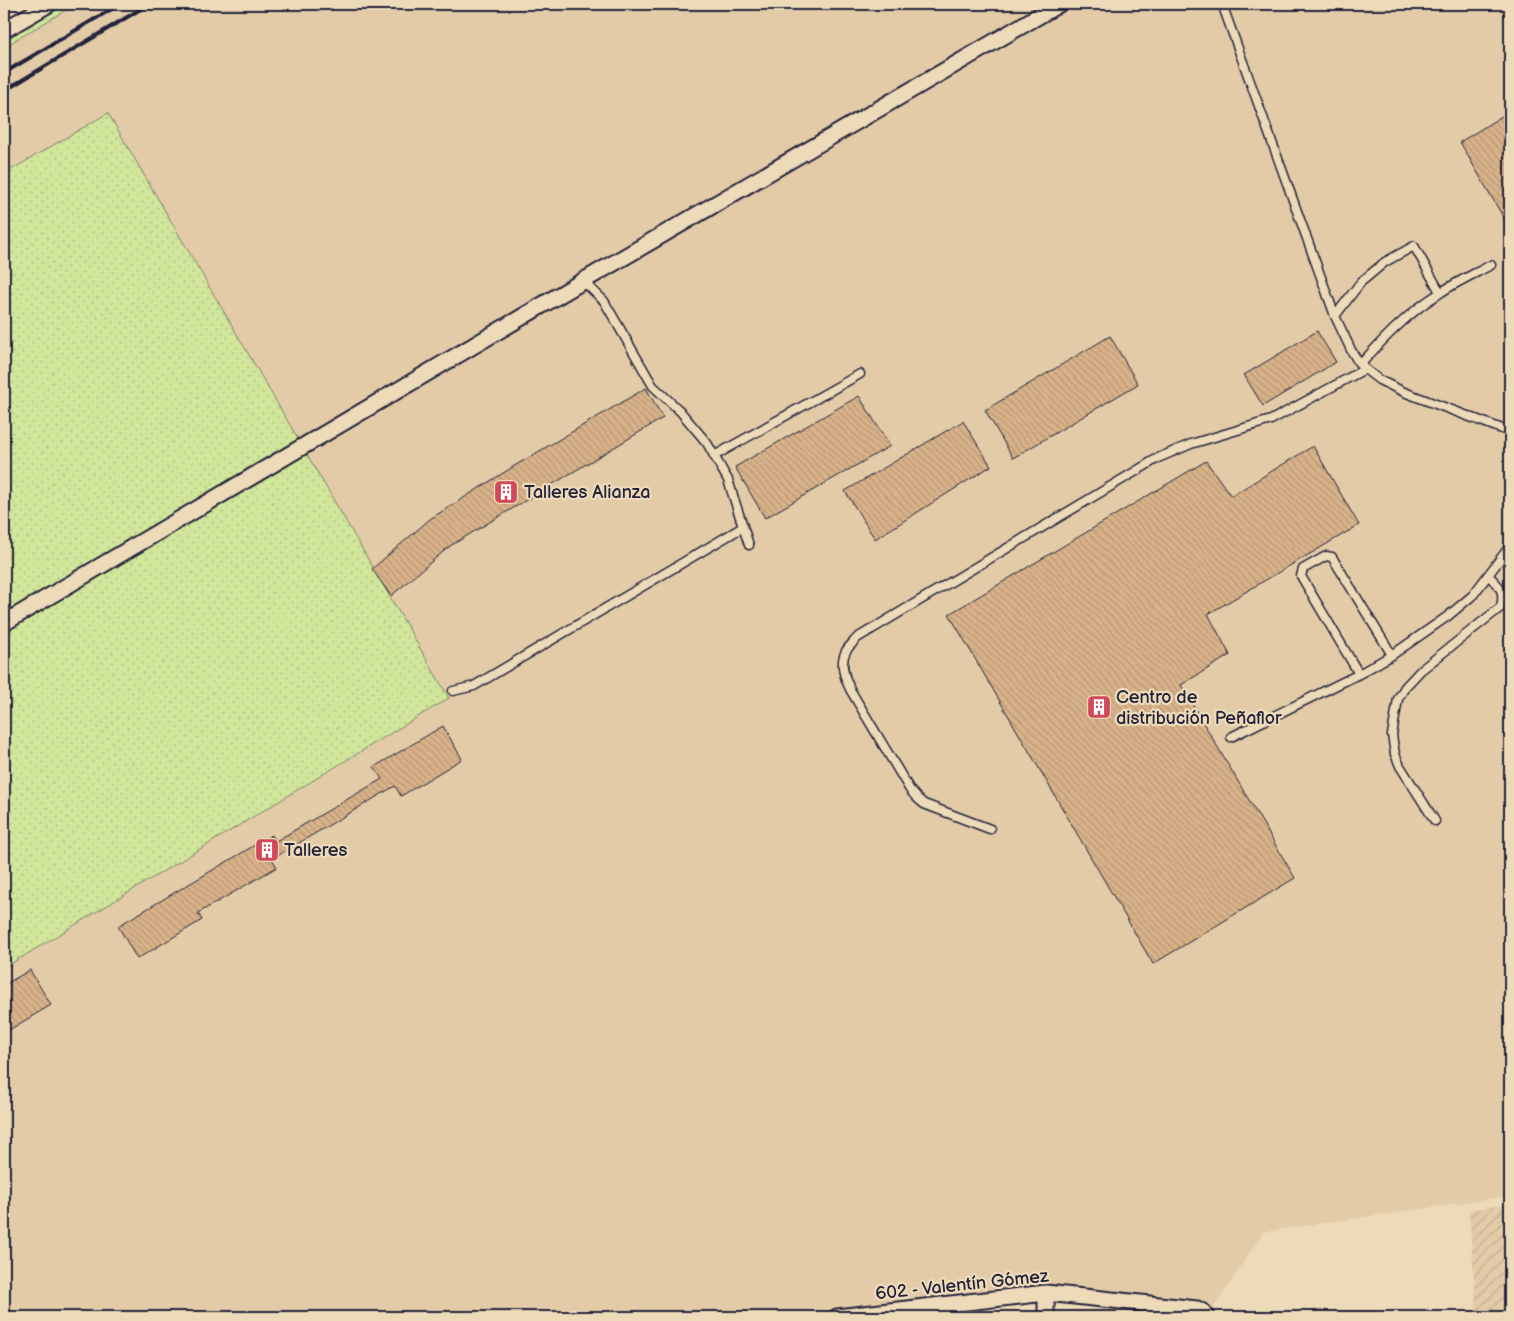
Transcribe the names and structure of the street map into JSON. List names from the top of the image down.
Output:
{
  "streets": {
    "street": ["602 - Valentín Gómez"]
  },
  "places": {
    "building": ["Talleres Alianza", "Centro de distribución Peñaflor", "Talleres"]
  }
}
